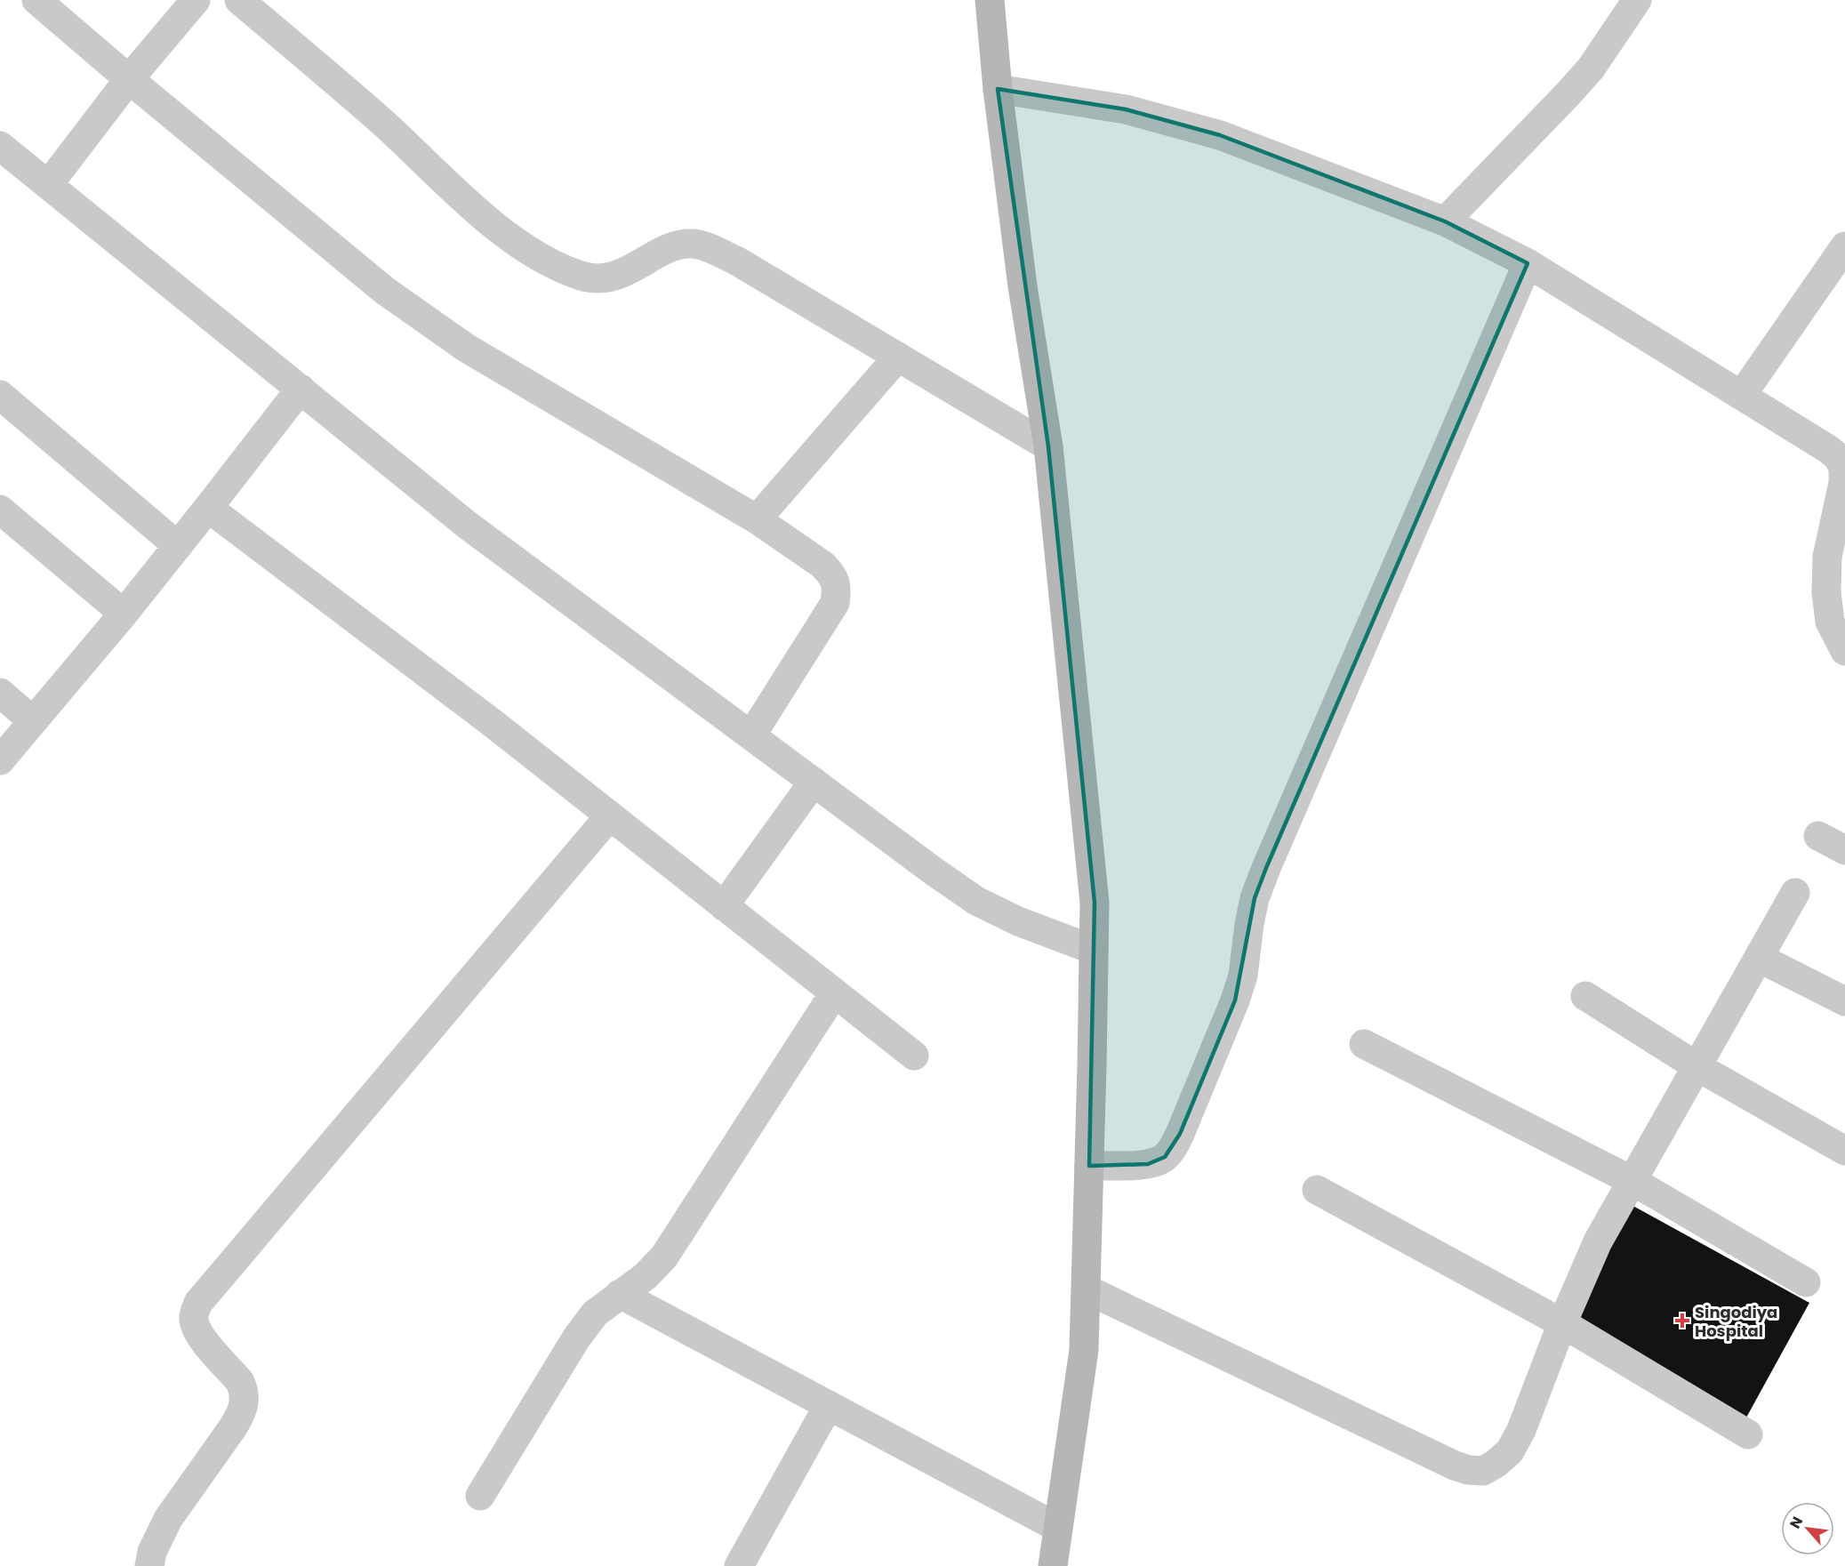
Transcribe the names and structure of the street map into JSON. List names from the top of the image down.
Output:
{
  "places": {
    "health": ["Singodiya Hospital"]
  },
  "north": "top left"
}
